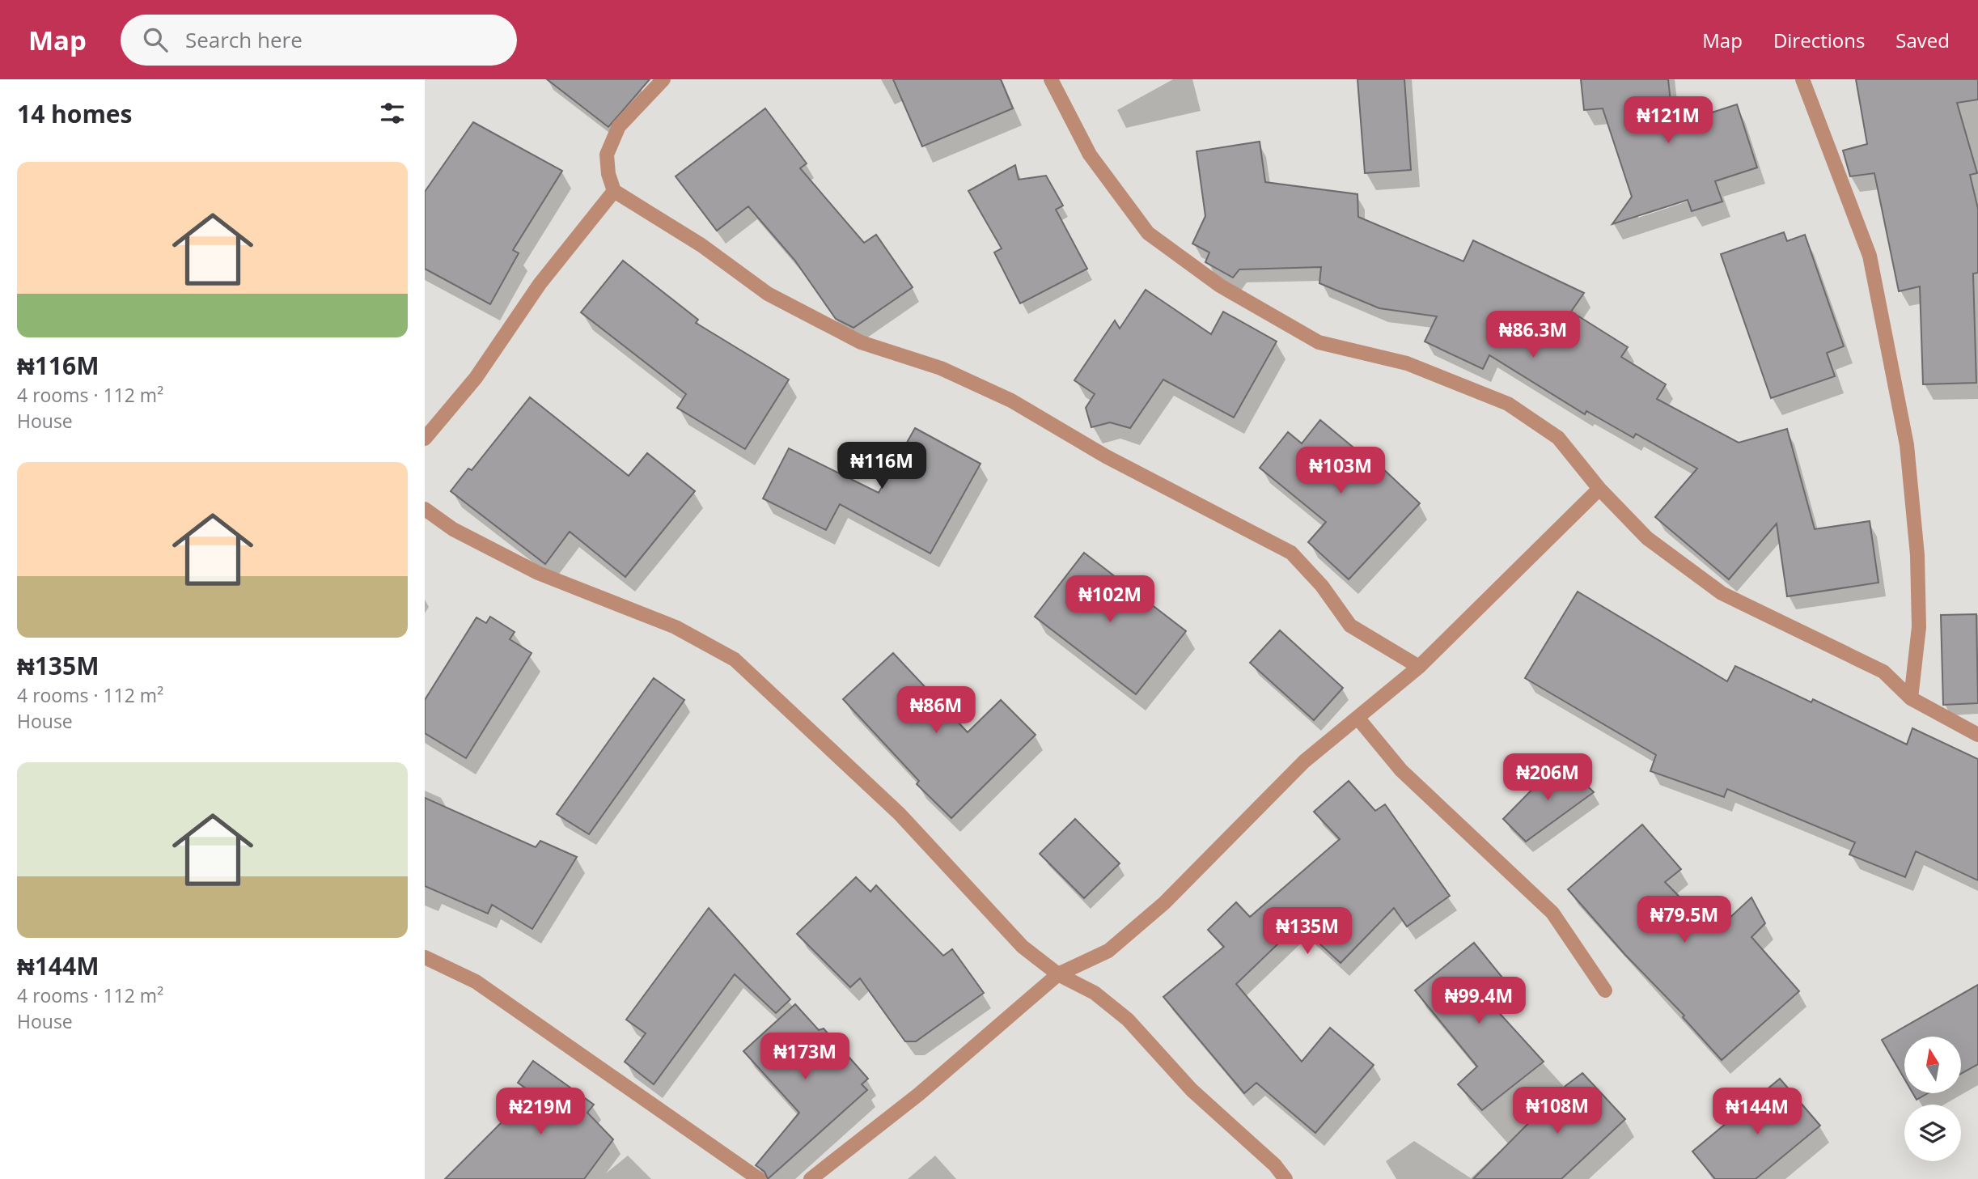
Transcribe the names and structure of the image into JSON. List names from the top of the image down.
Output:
{
  "north": "top",
  "page": {
    "header": "Map",
    "search": "Search here",
    "nav": ["Map", "Directions", "Saved"],
    "heading": "14 homes",
    "price": [
      "₦121M",
      "₦86.3M",
      "₦116M",
      "₦103M",
      "₦102M",
      "₦86M",
      "₦206M",
      "₦79.5M",
      "₦135M",
      "₦99.4M",
      "₦173M",
      "₦108M",
      "₦219M",
      "₦144M"
    ],
    "list": [
      {
        "name": "₦116M",
        "note": "4 rooms · 112 m² · House"
      },
      {
        "name": "₦135M",
        "note": "4 rooms · 112 m² · House"
      },
      {
        "name": "₦144M",
        "note": "4 rooms · 112 m² · House"
      }
    ]
  }
}
